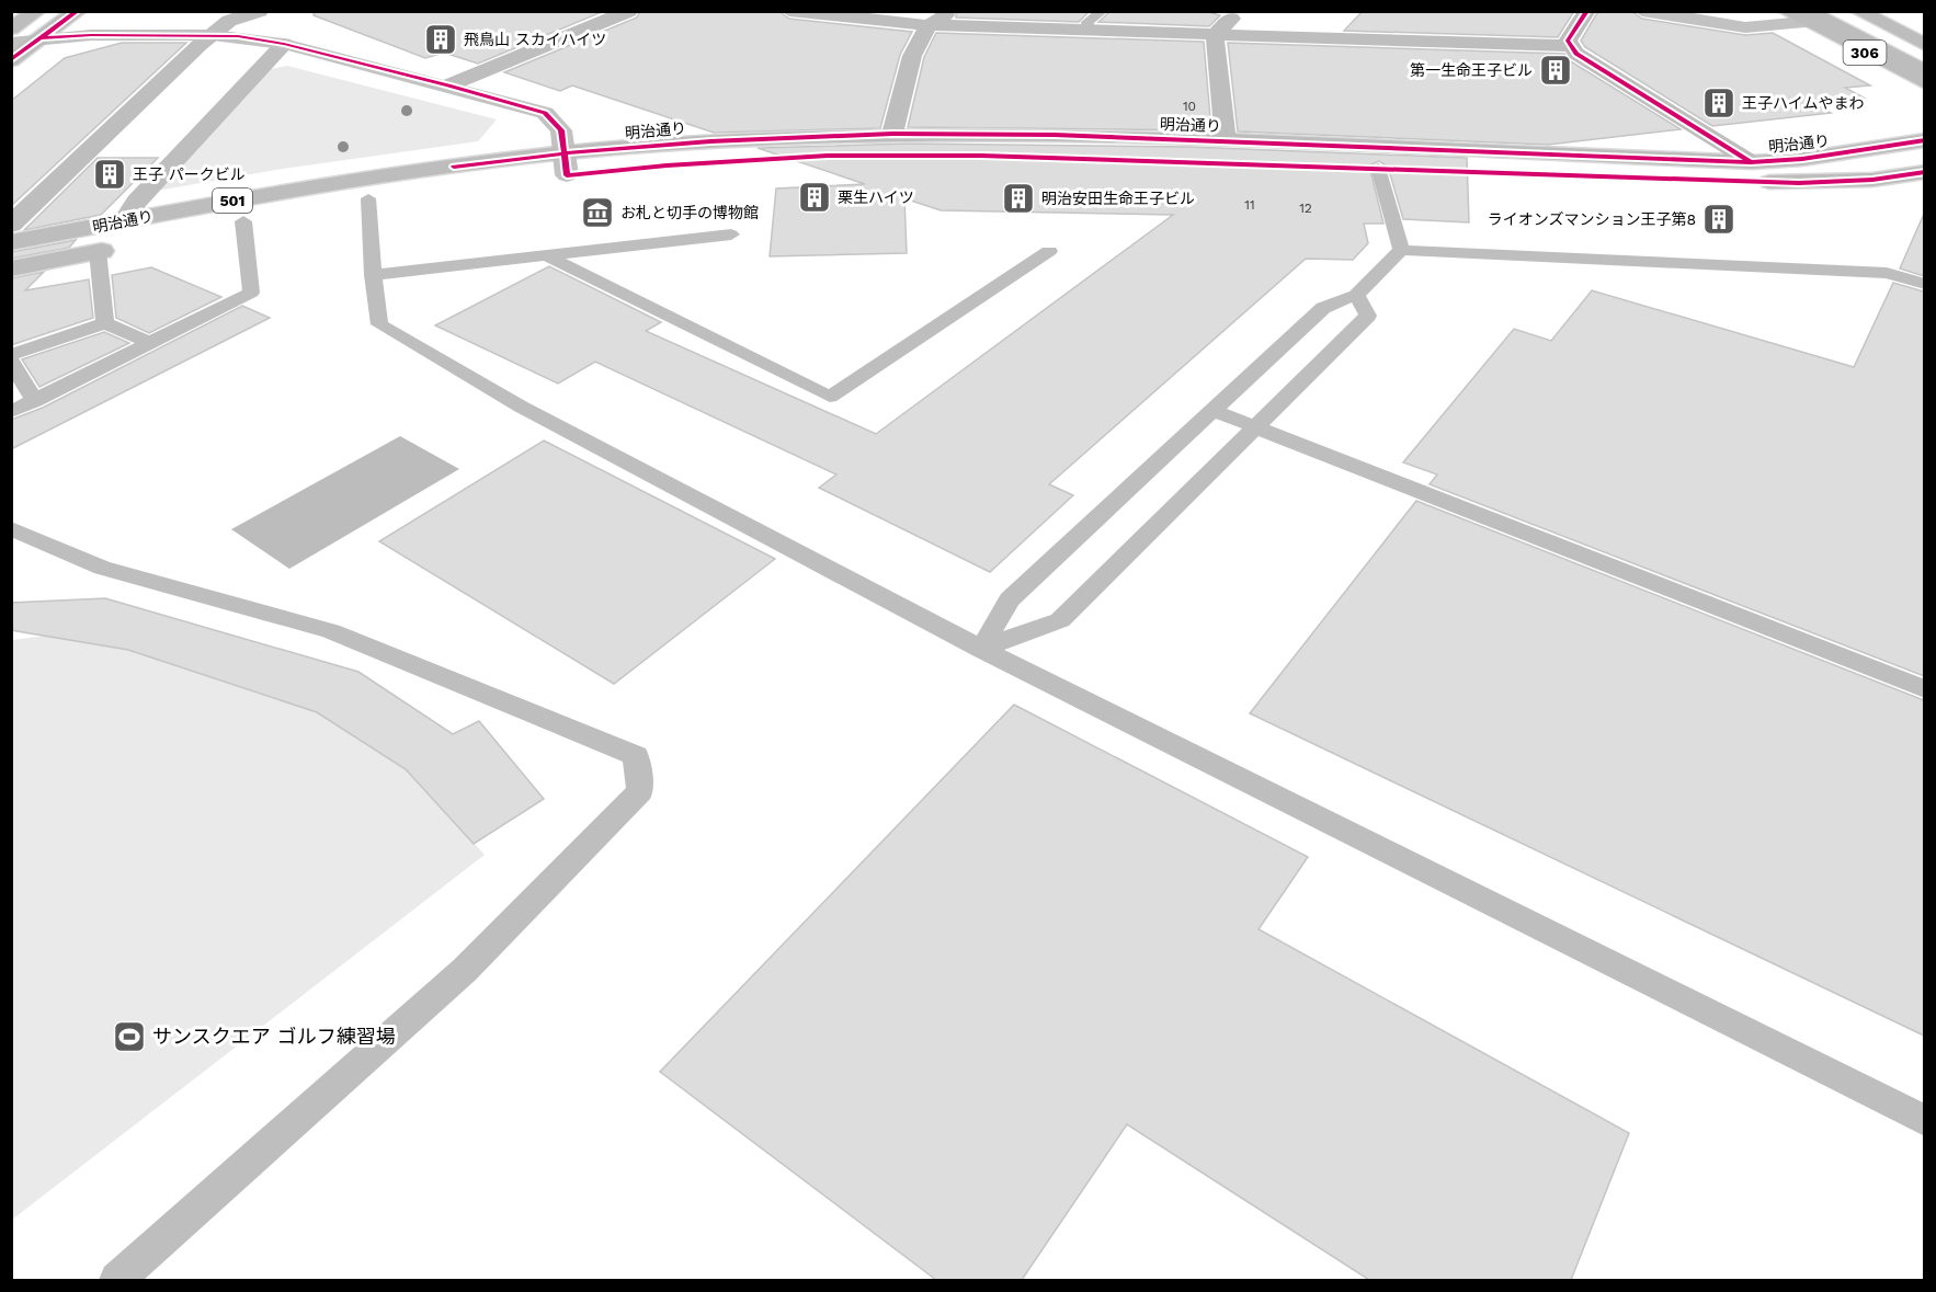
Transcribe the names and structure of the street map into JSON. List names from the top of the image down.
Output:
{
  "streets": {
    "main road": ["306", "明治通り", "501"]
  },
  "places": {
    "building": [
      "飛鳥山 スカイハイツ",
      "第一生命王子ビル",
      "王子ハイムやまわ",
      "王子 パークビル",
      "栗生ハイツ",
      "明治安田生命王子ビル",
      "ライオンズマンション王子第8"
    ],
    "museum": ["お札と切手の博物館"],
    "sports": ["サンスクエア ゴルフ練習場"]
  },
  "house_numbers": ["10", "11", "12"]
}
